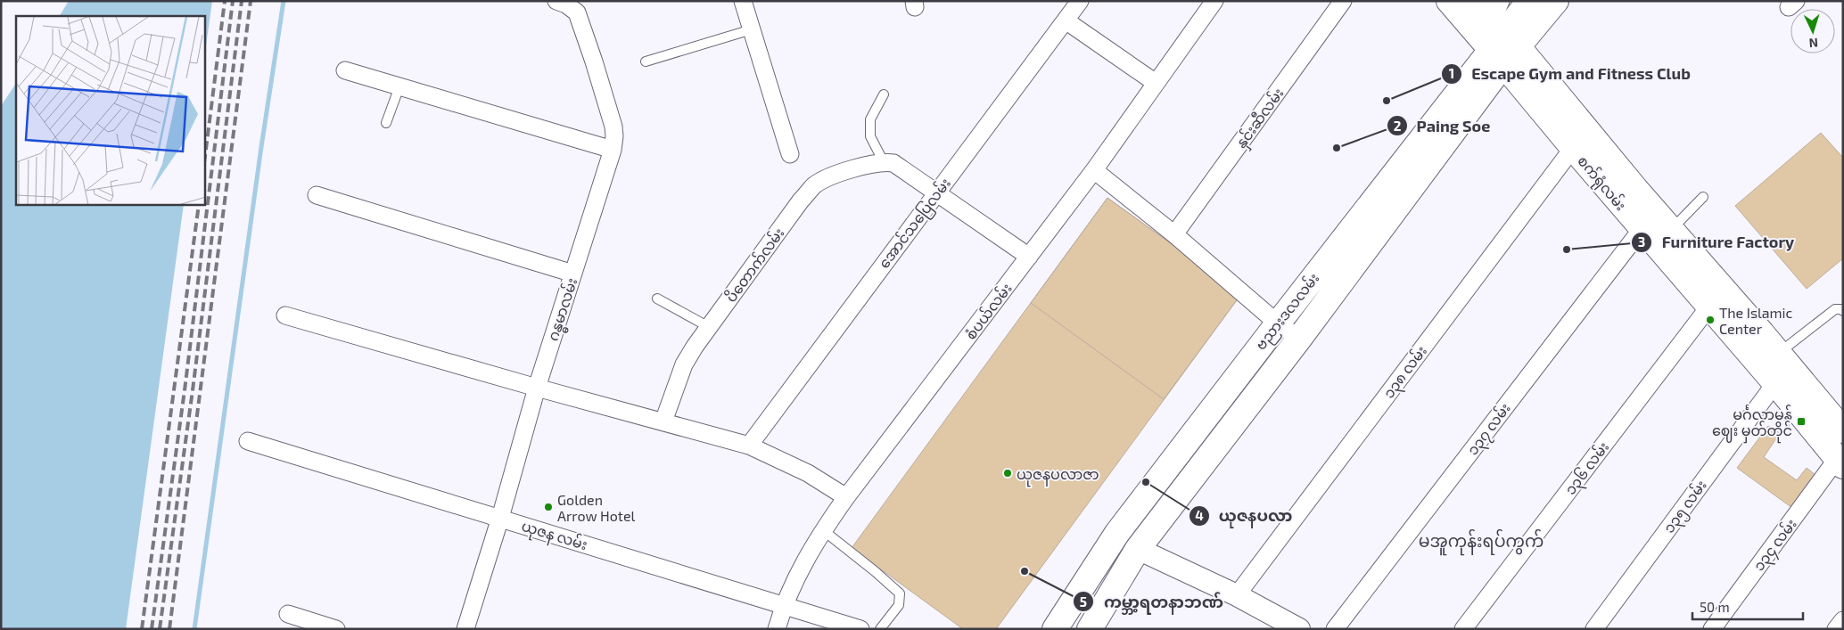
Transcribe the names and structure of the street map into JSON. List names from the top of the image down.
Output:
{
  "streets": {
    "main road": ["စက်ရုံလမ်း", "ဗညားဒလလမ်း"],
    "street": [
      "နှင်းဆီလမ်း",
      "အောင်သပြေလမ်း",
      "ပိတောက်လမ်း",
      "ဂန္ဓမာလမ်း",
      "စံပယ်လမ်း",
      "၁၃၈ လမ်း",
      "၁၃၇ လမ်း",
      "၁၃၆ လမ်း",
      "၁၃၅ လမ်း",
      "ယုဇန လမ်း",
      "၁၃၄ လမ်း"
    ]
  },
  "crossings": [
    ["စက်ရုံလမ်း", "ဗညားဒလလမ်း"],
    ["စက်ရုံလမ်း", "၁၃၈ လမ်း"],
    ["စက်ရုံလမ်း", "၁၃၇ လမ်း"],
    ["စက်ရုံလမ်း", "၁၃၆ လမ်း"],
    ["စက်ရုံလမ်း", "၁၃၅ လမ်း"],
    ["စက်ရုံလမ်း", "၁၃၄ လမ်း"],
    ["ဂန္ဓမာလမ်း", "ယုဇန လမ်း"],
    ["စံပယ်လမ်း", "ယုဇန လမ်း"]
  ],
  "districts": ["မအူကုန်းရပ်ကွက်"],
  "places": {
    "other": [
      "Escape Gym and Fitness Club",
      "Paing Soe",
      "Furniture Factory",
      "The Islamic Center",
      "ယုဇနပလာဇာ",
      "ယုဇနပလာ",
      "Golden Arrow Hotel",
      "ကမ္ဘာ့ရတနာဘဏ်"
    ],
    "transit": ["မင်္ဂလာမွန် ဈေး မှတ်တိုင်"]
  },
  "scale_bar": "50 m",
  "north": "bottom"
}
